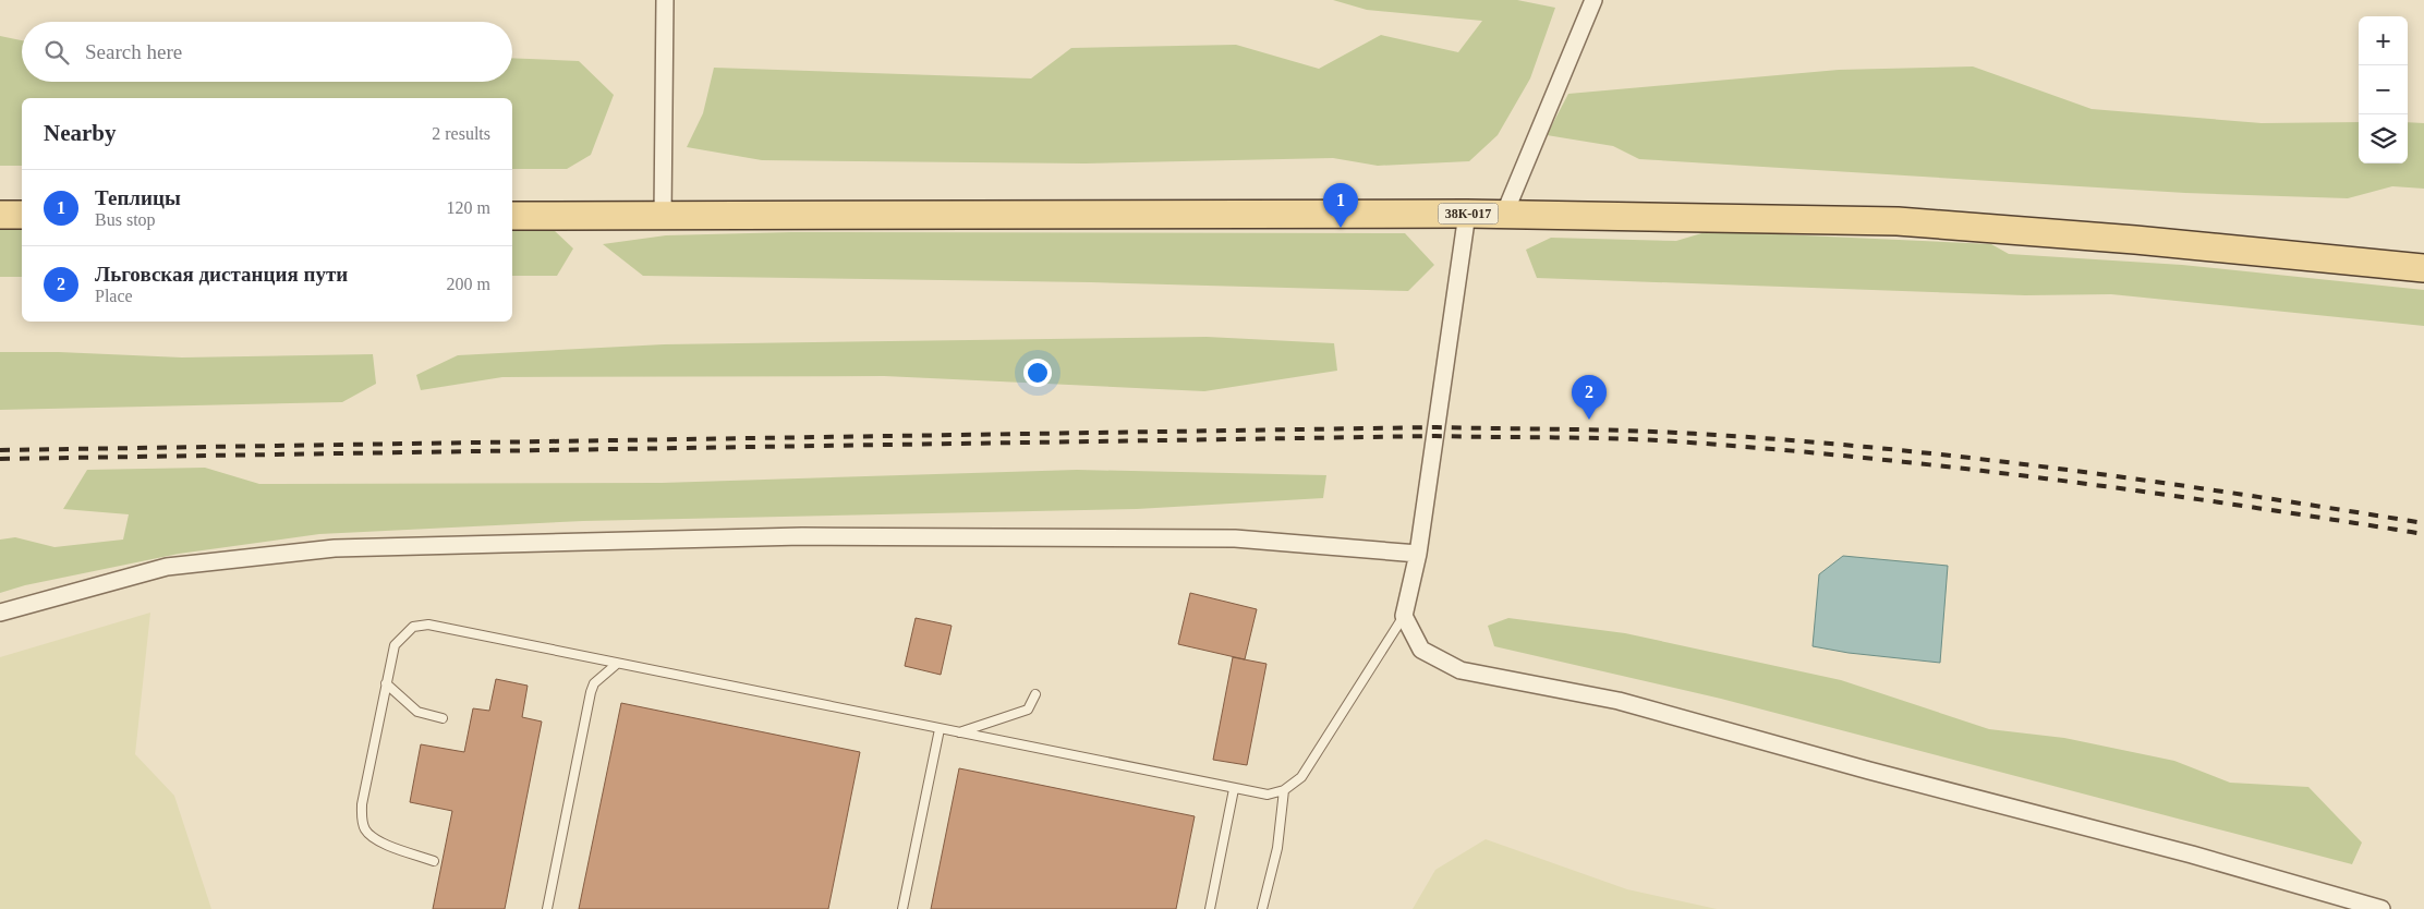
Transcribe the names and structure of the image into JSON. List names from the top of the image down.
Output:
{
  "streets": {
    "main road": ["38К-017"]
  },
  "page": {
    "map_buttons": ["+", "−"],
    "search": "Search here",
    "heading": ["Nearby", "2 results"],
    "list": [
      {
        "mark": "1",
        "name": "Теплицы",
        "note": "Bus stop",
        "value": "120 m"
      },
      {
        "mark": "2",
        "name": "Льговская дистанция пути",
        "note": "Place",
        "value": "200 m"
      }
    ],
    "pins": ["1", "2"]
  }
}
